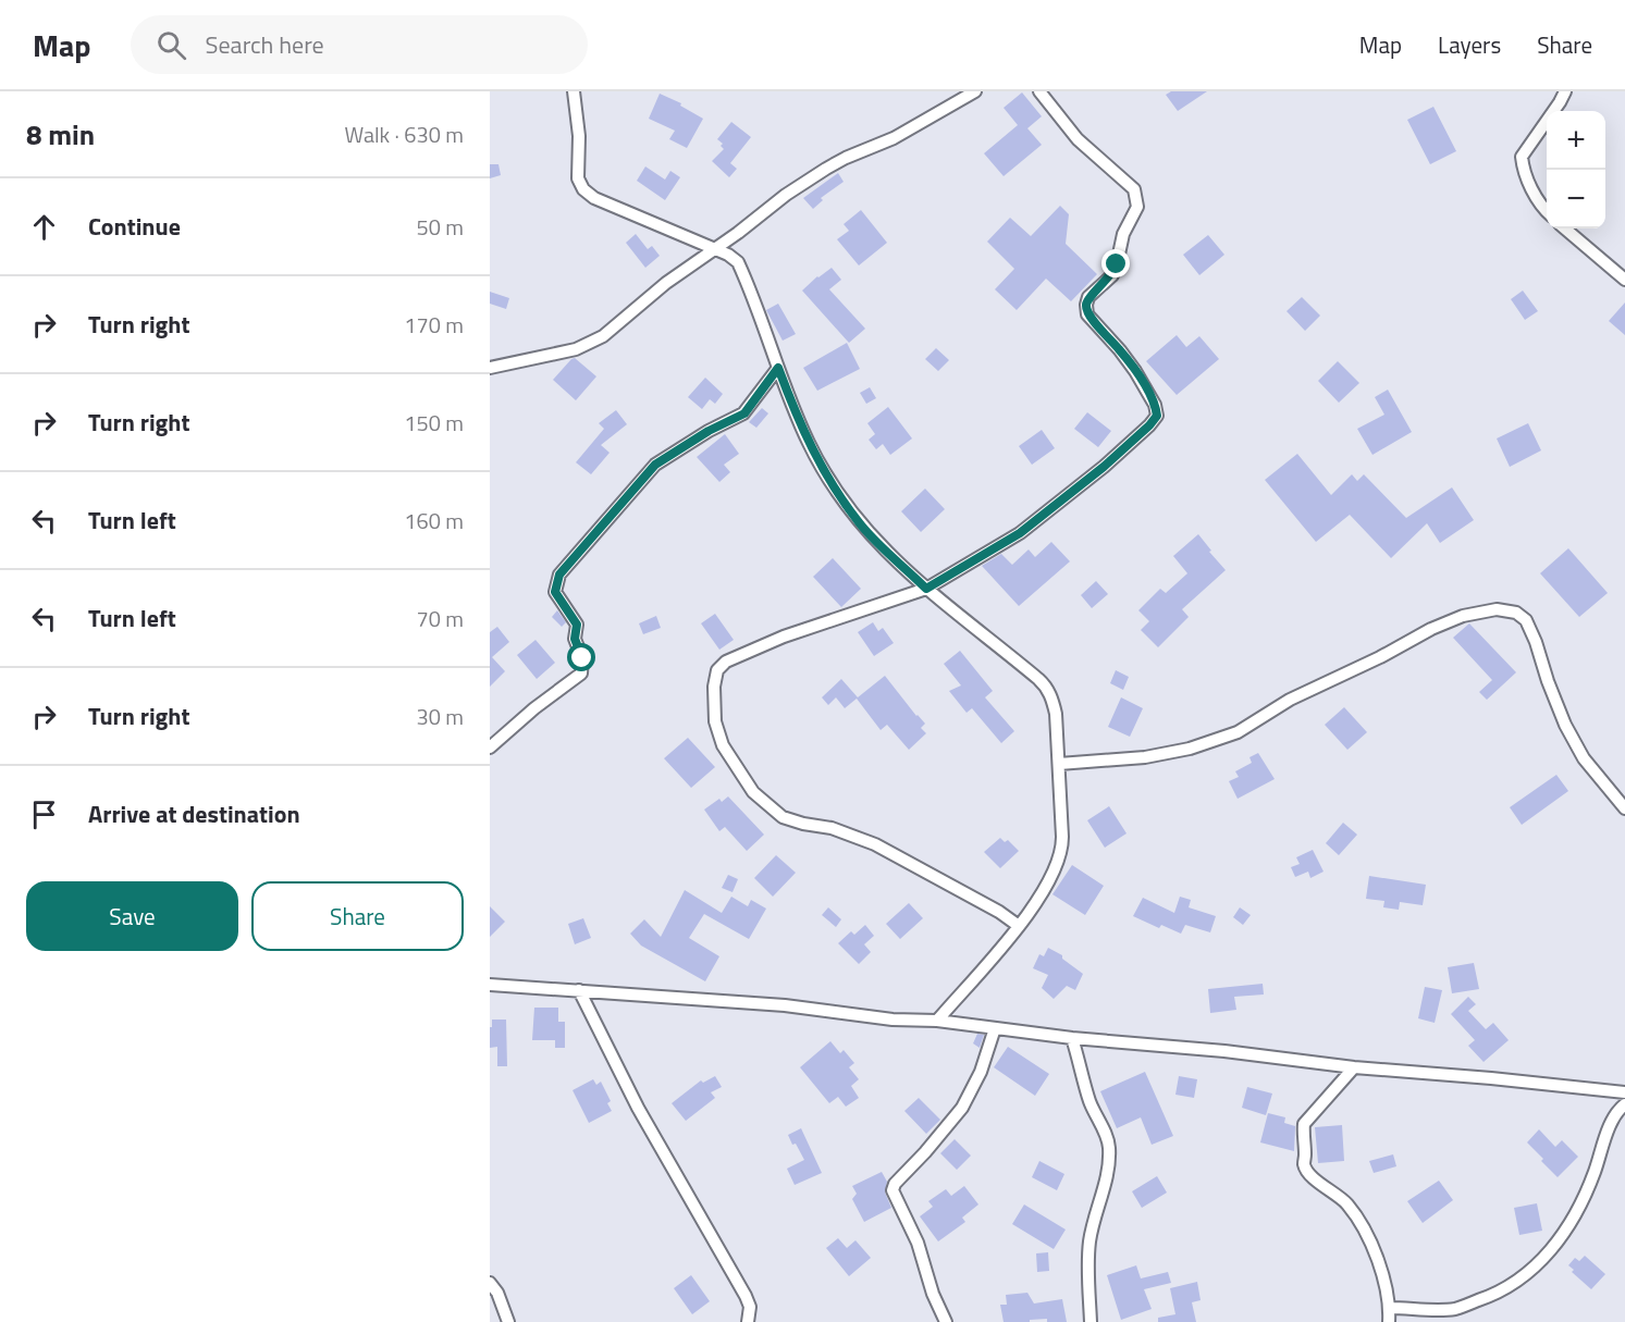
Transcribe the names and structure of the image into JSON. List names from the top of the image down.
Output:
{
  "page": {
    "header": "Map",
    "search": "Search here",
    "nav": ["Map", "Layers", "Share"],
    "heading": ["8 min", "Walk · 630 m"],
    "map_buttons": ["+", "−"],
    "list": [
      ["Continue", "50 m"],
      ["Turn right", "170 m"],
      ["Turn right", "150 m"],
      ["Turn left", "160 m"],
      ["Turn left", "70 m"],
      ["Turn right", "30 m"],
      "Arrive at destination"
    ],
    "buttons": ["Save", "Share"]
  }
}
